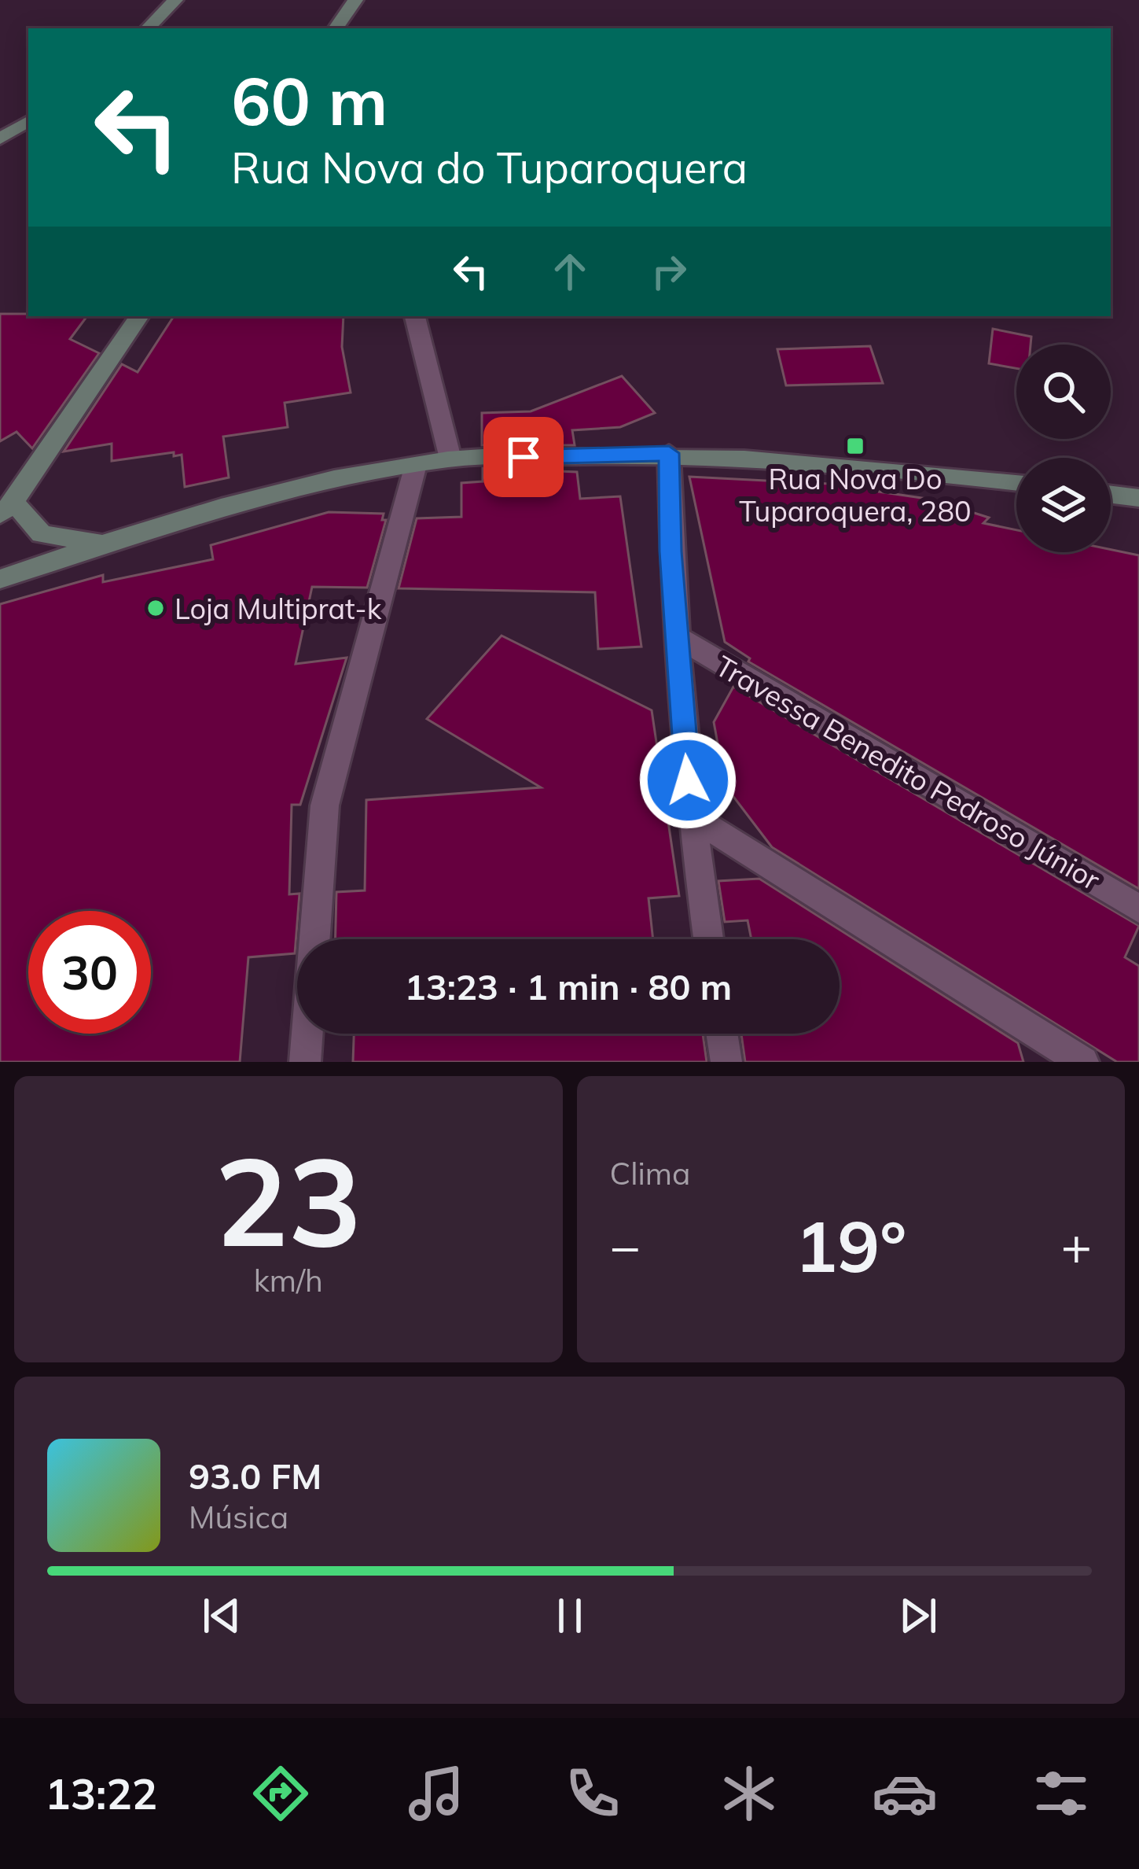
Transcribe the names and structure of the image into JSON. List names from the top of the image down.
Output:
{
  "streets": {
    "street": ["Travessa Benedito Pedroso Júnior"]
  },
  "places": {
    "transit": ["Rua Nova Do Tuparoquera, 280"],
    "other": ["Loja Multiprat-k"]
  },
  "page": {
    "turn": ["60 m", "Rua Nova do Tuparoquera"],
    "limit": "30",
    "trip": "13:23 · 1 min · 80 m",
    "tile": [
      ["23", "km/h"],
      "Clima"
    ],
    "heat": ["−", "19°", "+"],
    "song": ["93.0 FM", "Música"],
    "tabs": "13:22"
  }
}
